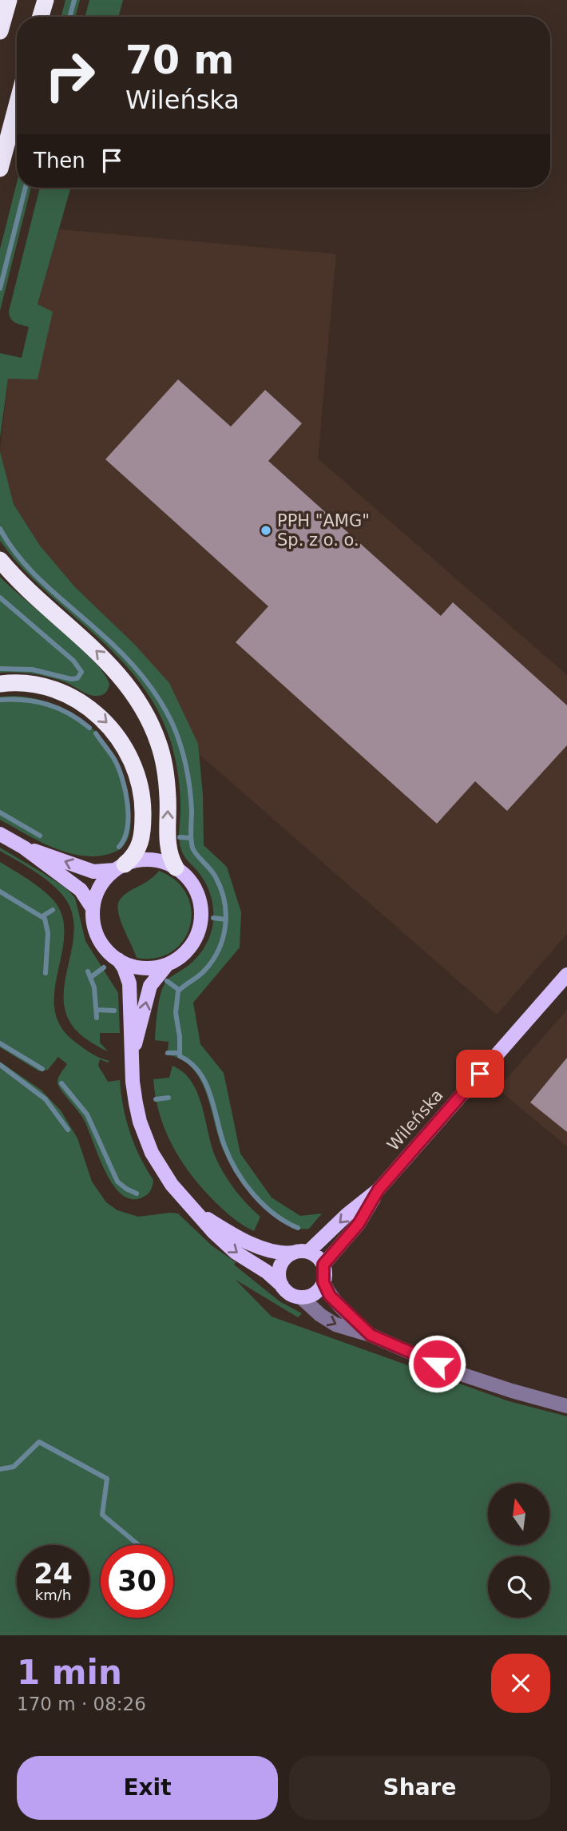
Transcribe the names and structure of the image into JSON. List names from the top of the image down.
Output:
{
  "streets": {
    "main road": ["Wileńska"]
  },
  "places": ["PPH \"AMG\" Sp. z o. o."],
  "north": "top",
  "page": {
    "turn": ["70 m", "Wileńska"],
    "then": "Then",
    "speed": "24 km/h",
    "limit": "30",
    "heading": ["1 min", "170 m · 08:26"],
    "buttons": ["Exit", "Share"]
  }
}
